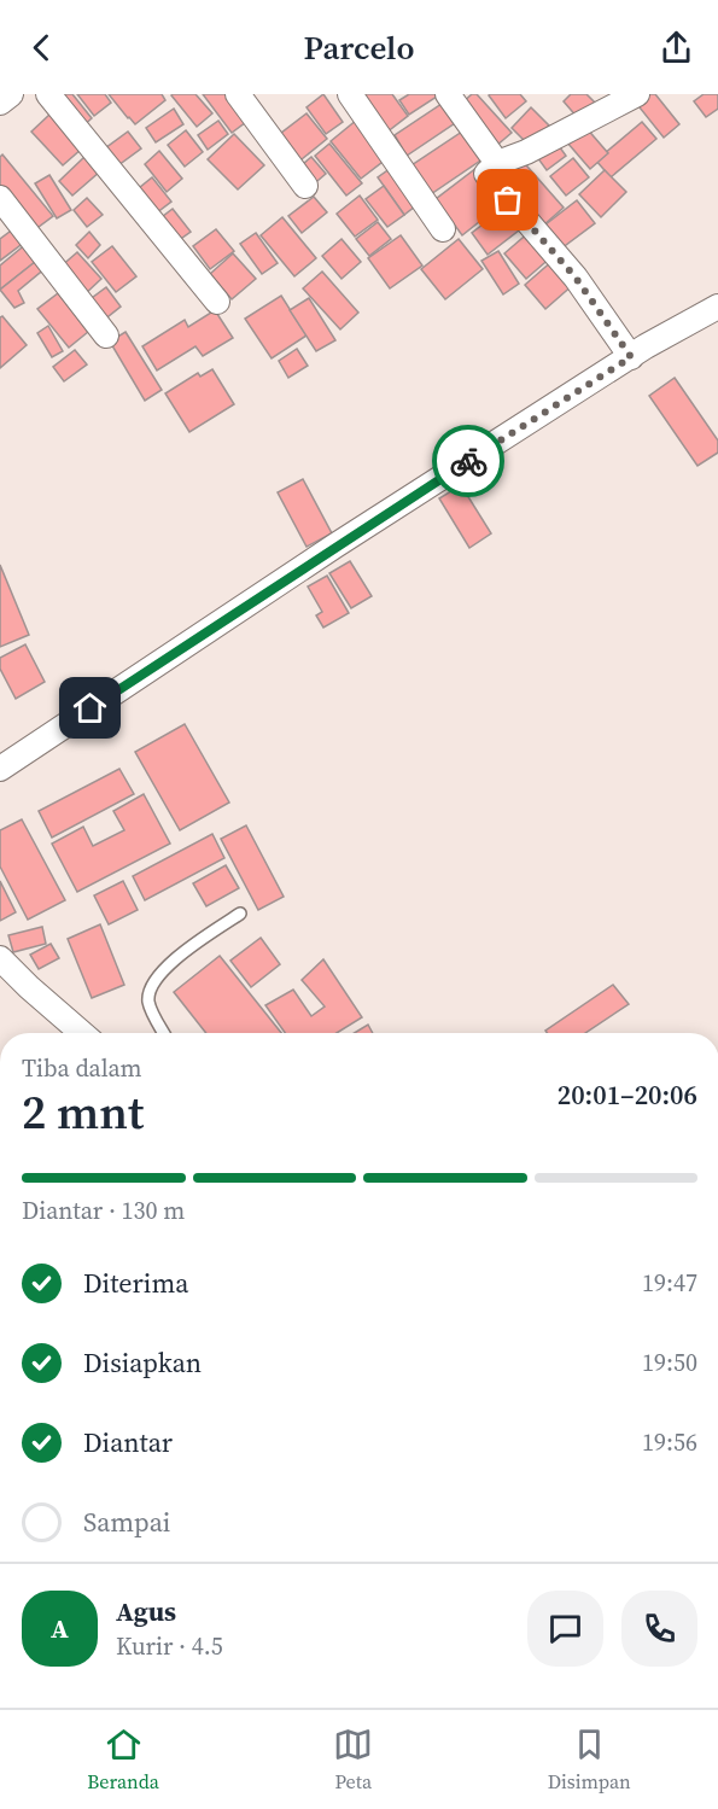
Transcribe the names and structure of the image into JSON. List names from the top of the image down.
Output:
{
  "page": {
    "header": "Parcelo",
    "heading": ["2 mnt", "Tiba dalam", "20:01–20:06"],
    "panel": ["Agus", "Kurir · 4.5"],
    "bar": "Diantar · 130 m",
    "list": [
      ["Diterima", "19:47"],
      ["Disiapkan", "19:50"],
      ["Diantar", "19:56"],
      "Sampai"
    ],
    "round": "A",
    "tabs": ["Beranda", "Peta", "Disimpan"]
  }
}
